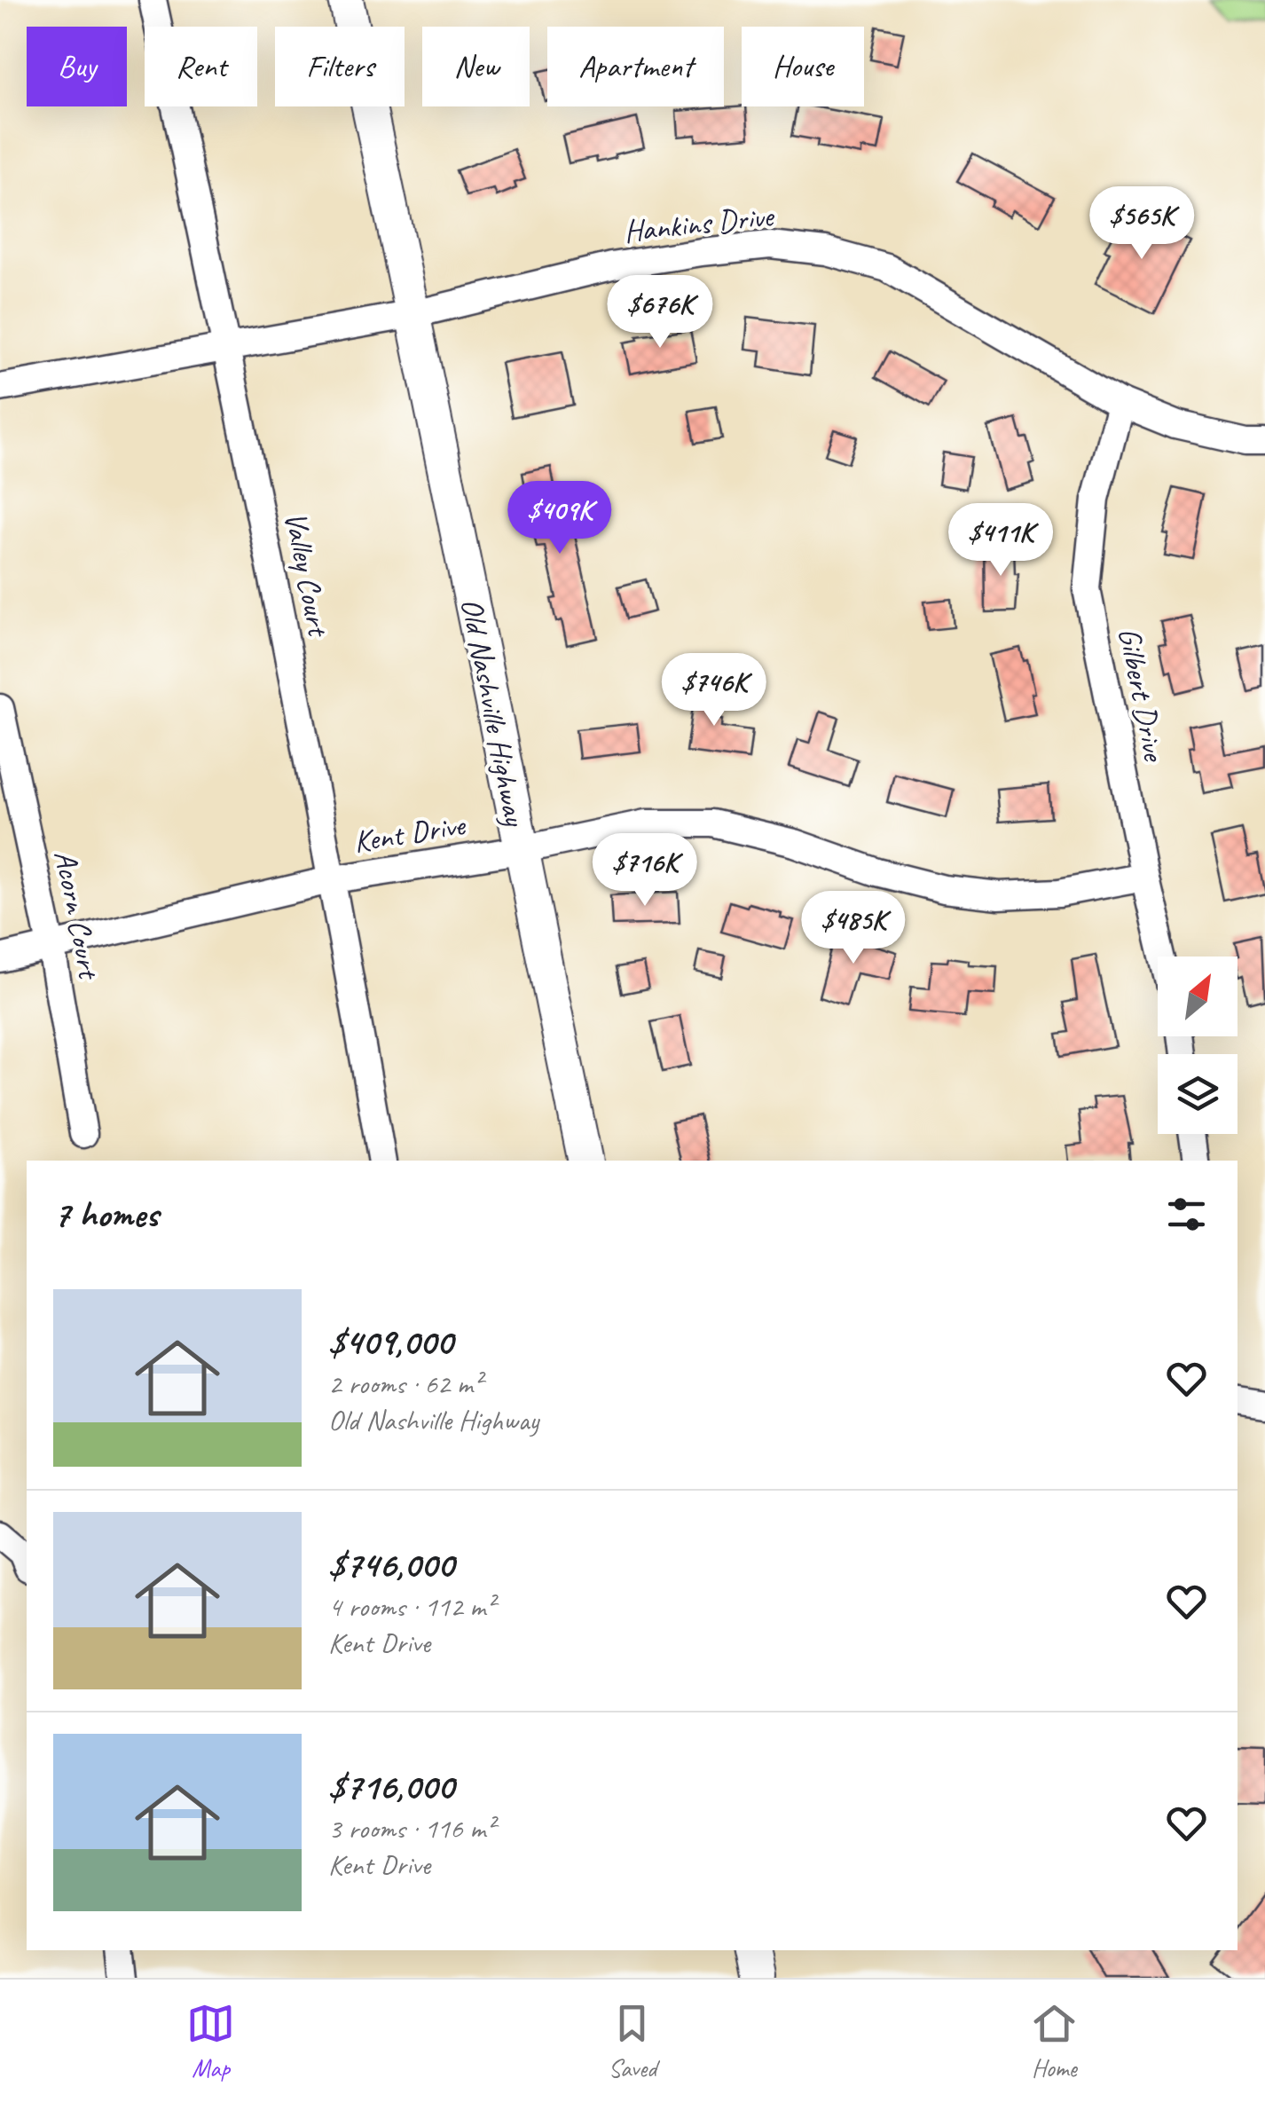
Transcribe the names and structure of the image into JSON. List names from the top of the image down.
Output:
{
  "streets": {
    "main road": ["Old Nashville Highway"],
    "street": [
      "Hankins Drive",
      "Valley Court",
      "Gilbert Drive",
      "Kent Drive",
      "Acorn Court"
    ]
  },
  "crossings": [
    ["Hankins Drive", "Valley Court"],
    ["Hankins Drive", "Gilbert Drive"],
    ["Hankins Drive", "Old Nashville Highway"],
    ["Valley Court", "Kent Drive"],
    ["Gilbert Drive", "Kent Drive"],
    ["Old Nashville Highway", "Kent Drive"],
    ["Kent Drive", "Acorn Court"]
  ],
  "north": "top right",
  "page": {
    "chip": [
      "Buy",
      "Rent",
      "Filters",
      "New",
      "Apartment",
      "House"
    ],
    "price": [
      "$565K",
      "$676K",
      "$409K",
      "$411K",
      "$746K",
      "$716K",
      "$485K"
    ],
    "heading": "7 homes",
    "list": [
      {
        "name": "$409,000",
        "note": "2 rooms · 62 m² · Old Nashville Highway"
      },
      {
        "name": "$746,000",
        "note": "4 rooms · 112 m² · Kent Drive"
      },
      {
        "name": "$716,000",
        "note": "3 rooms · 116 m² · Kent Drive"
      }
    ],
    "tabs": ["Map", "Saved", "Home"]
  }
}
